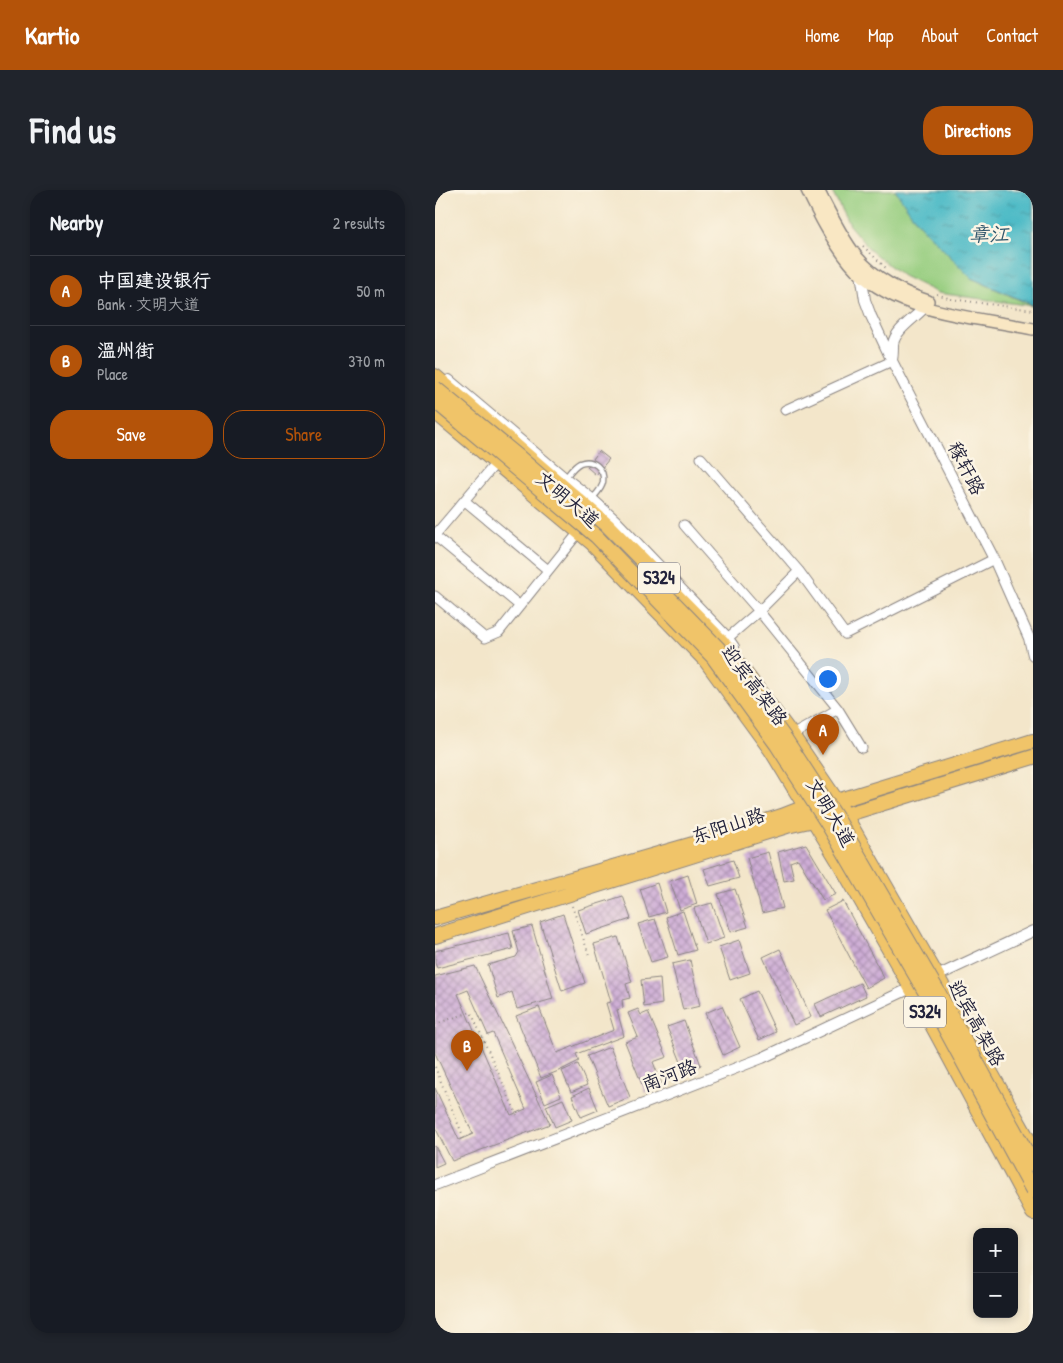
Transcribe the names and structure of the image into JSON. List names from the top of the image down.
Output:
{
  "streets": {
    "main road": [
      "文明大道",
      "S324",
      "迎宾高架路",
      "东阳山路"
    ],
    "street": ["稼轩路", "南河路"]
  },
  "crossings": [
    ["文明大道", "东阳山路"],
    ["文明大道", "南河路"]
  ],
  "water": ["章江"],
  "page": {
    "header": "Kartio",
    "nav": [
      "Home",
      "Map",
      "About",
      "Contact"
    ],
    "buttons": [
      "Directions",
      ["Save", "Share"]
    ],
    "title": "Find us",
    "heading": ["Nearby", "2 results"],
    "list": [
      {
        "mark": "A",
        "name": "中国建设银行",
        "note": "Bank · 文明大道",
        "value": "50 m"
      },
      {
        "mark": "B",
        "name": "温州街",
        "note": "Place",
        "value": "370 m"
      }
    ],
    "pins": ["A", "B"],
    "map_buttons": ["+", "−"]
  }
}
